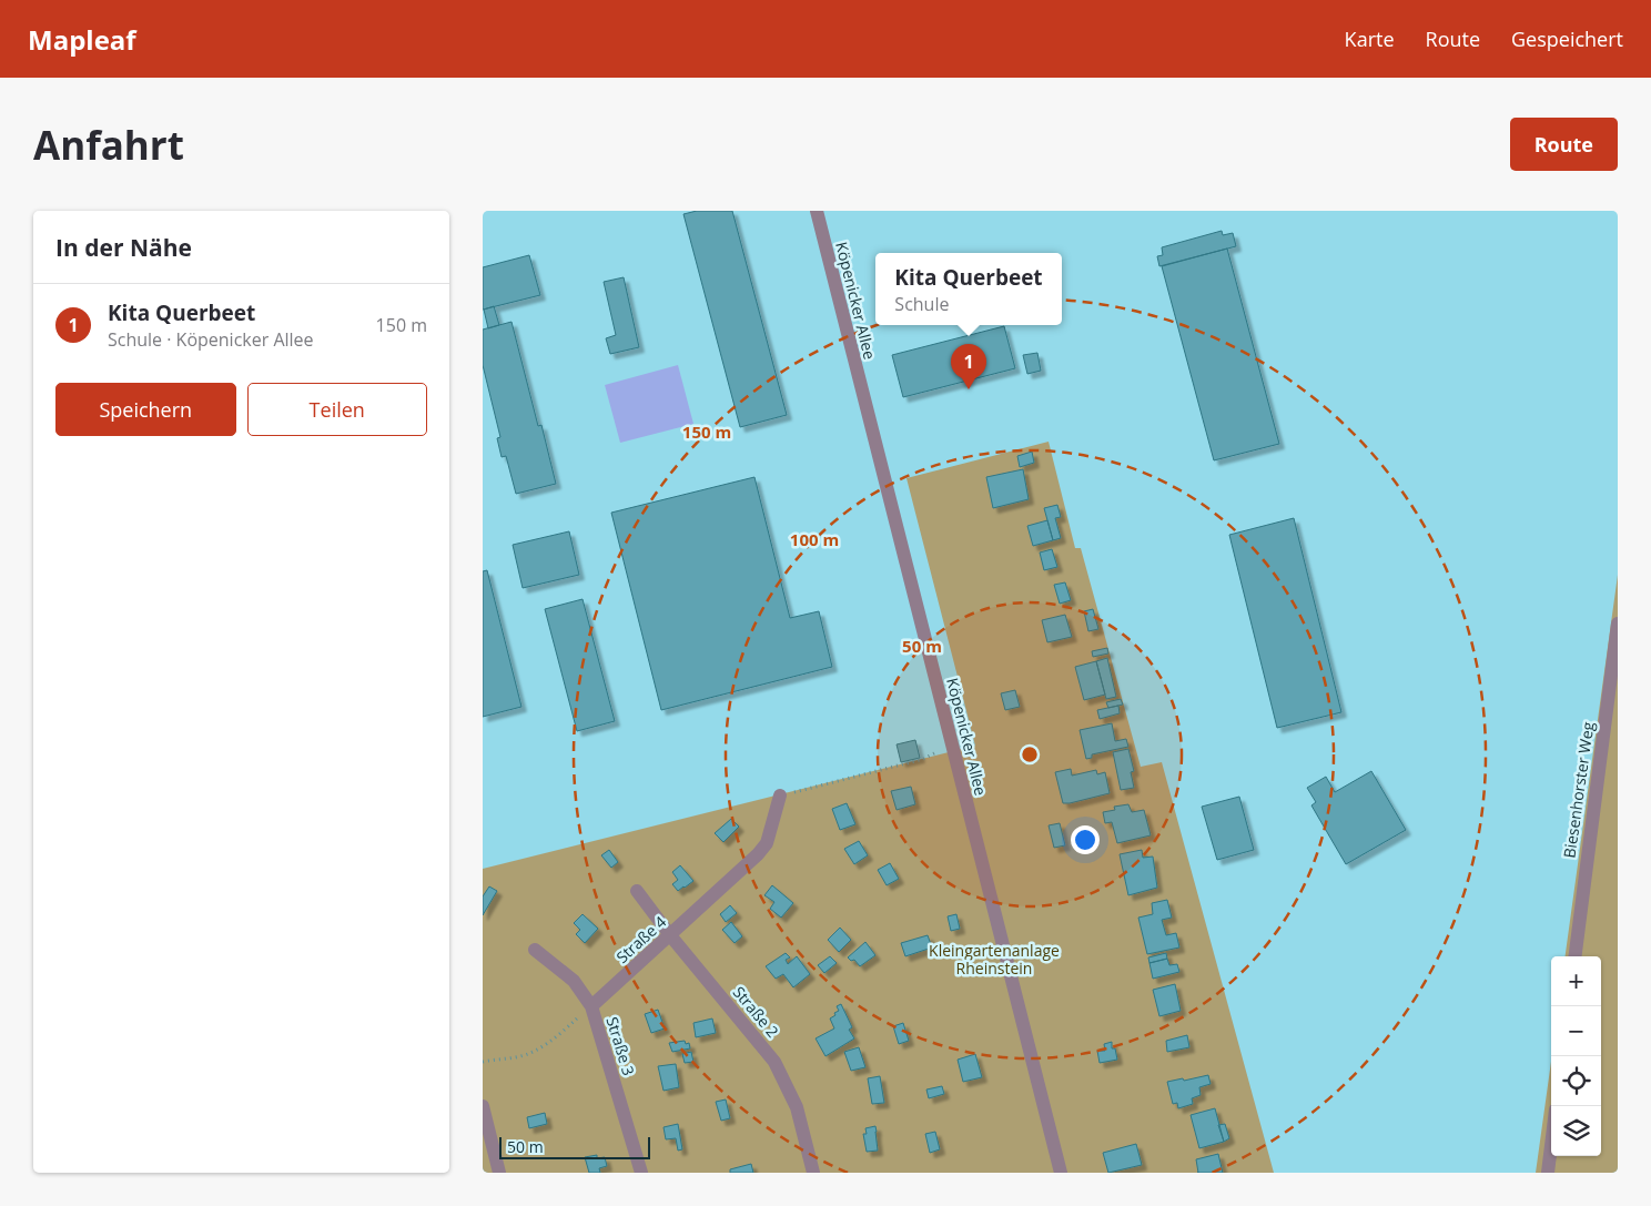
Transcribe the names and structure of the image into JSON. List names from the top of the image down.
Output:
{
  "streets": {
    "street": [
      "Köpenicker Allee",
      "Biesenhorster Weg",
      "Straße 4",
      "Straße 2",
      "Straße 3"
    ]
  },
  "crossings": [
    ["Straße 4", "Straße 2"],
    ["Straße 4", "Straße 3"]
  ],
  "parks": ["Kleingartenanlage Rheinstein"],
  "scale_bar": "50 m",
  "page": {
    "header": "Mapleaf",
    "nav": ["Karte", "Route", "Gespeichert"],
    "buttons": [
      "Route",
      ["Speichern", "Teilen"]
    ],
    "title": "Anfahrt",
    "heading": "In der Nähe",
    "popup": ["Kita Querbeet", "Schule"],
    "list": [
      {
        "mark": "1",
        "name": "Kita Querbeet",
        "note": "Schule · Köpenicker Allee",
        "value": "150 m"
      }
    ],
    "pins": "1",
    "map_buttons": ["+", "−"],
    "scale": "50 m"
  },
  "rings": ["150 m", "100 m", "50 m"]
}
